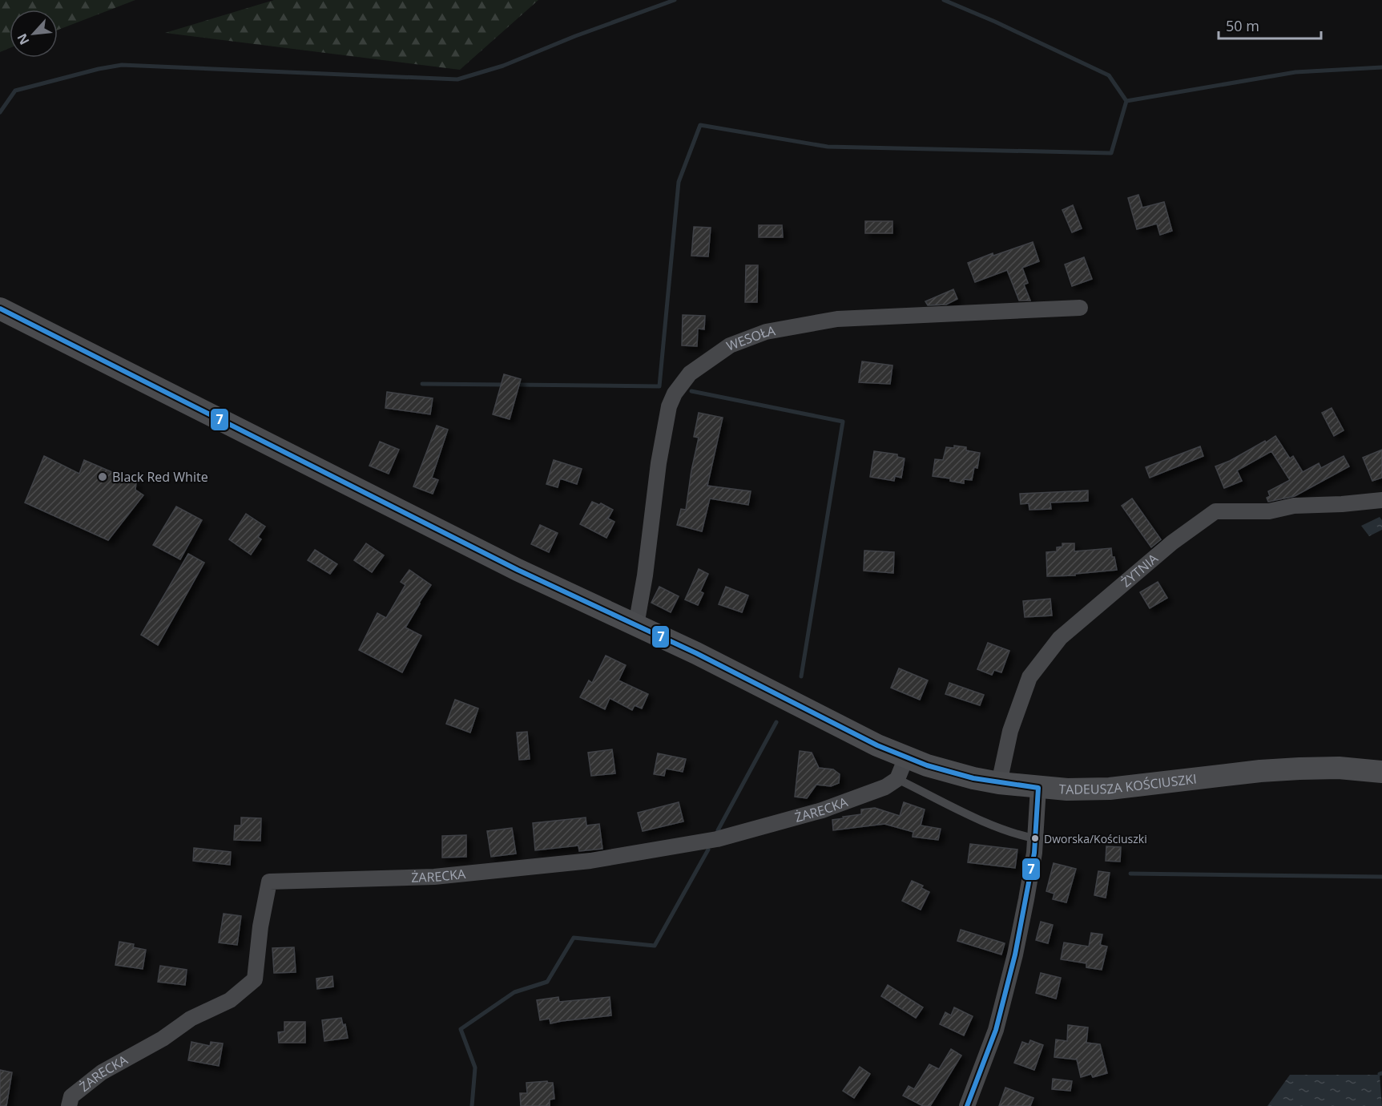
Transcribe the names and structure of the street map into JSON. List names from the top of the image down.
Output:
{
  "streets": {
    "main road": ["TADEUSZA KOŚCIUSZKI"],
    "street": ["WESOŁA", "ŻYTNIA", "ŻARECKA"]
  },
  "crossings": [
    ["WESOŁA", "TADEUSZA KOŚCIUSZKI"],
    ["ŻYTNIA", "TADEUSZA KOŚCIUSZKI"]
  ],
  "places": ["Black Red White", "Dworska/Kościuszki"],
  "lines": ["transit line 7"],
  "scale_bar": "50 m",
  "north": "bottom left"
}
